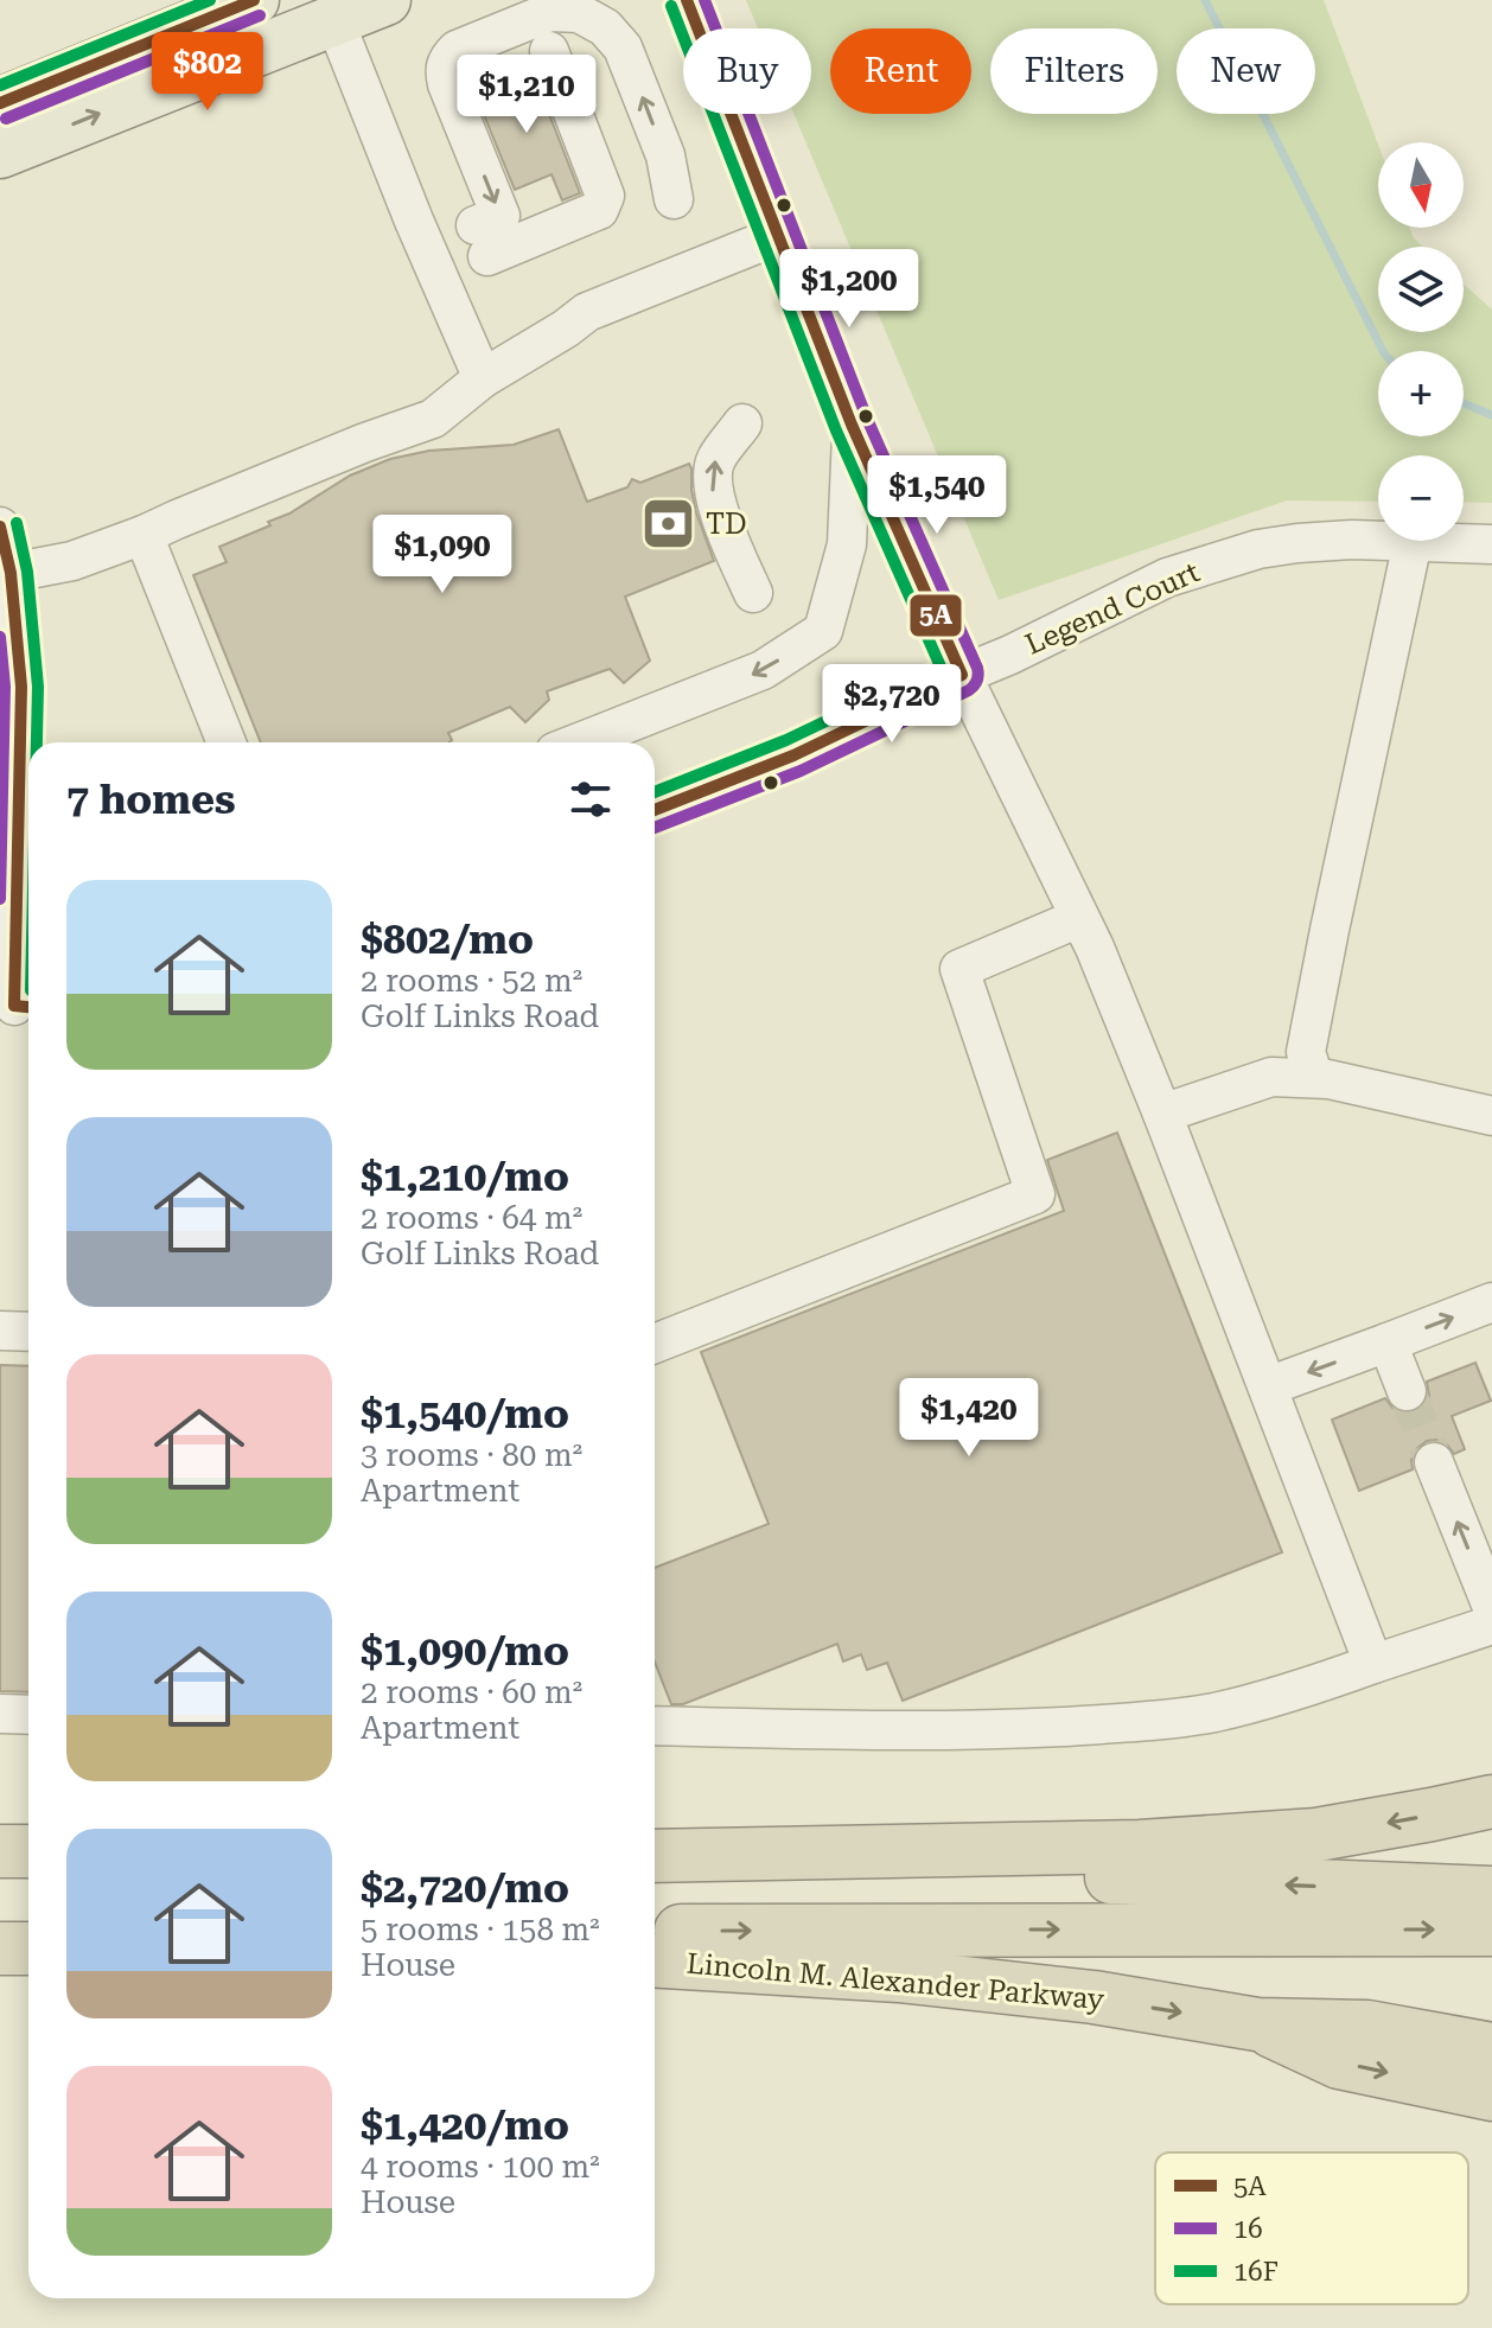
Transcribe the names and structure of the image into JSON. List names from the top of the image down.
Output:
{
  "streets": {
    "highway": ["Lincoln M. Alexander Parkway"],
    "street": ["Legend Court"]
  },
  "places": {
    "bank": ["TD"]
  },
  "lines": ["transit line 5A", "transit line 16", "transit line 16F"],
  "legend": ["5A", "16", "16F"],
  "north": "bottom",
  "page": {
    "chip": [
      "Buy",
      "Rent",
      "Filters",
      "New"
    ],
    "price": [
      "$802",
      "$1,210",
      "$1,200",
      "$1,540",
      "$1,090",
      "$2,720",
      "$1,420"
    ],
    "map_buttons": ["+", "−"],
    "heading": "7 homes",
    "list": [
      {
        "name": "$802/mo",
        "note": "2 rooms · 52 m² · Golf Links Road"
      },
      {
        "name": "$1,210/mo",
        "note": "2 rooms · 64 m² · Golf Links Road"
      },
      {
        "name": "$1,540/mo",
        "note": "3 rooms · 80 m² · Apartment"
      },
      {
        "name": "$1,090/mo",
        "note": "2 rooms · 60 m² · Apartment"
      },
      {
        "name": "$2,720/mo",
        "note": "5 rooms · 158 m² · House"
      },
      {
        "name": "$1,420/mo",
        "note": "4 rooms · 100 m² · House"
      }
    ]
  }
}
